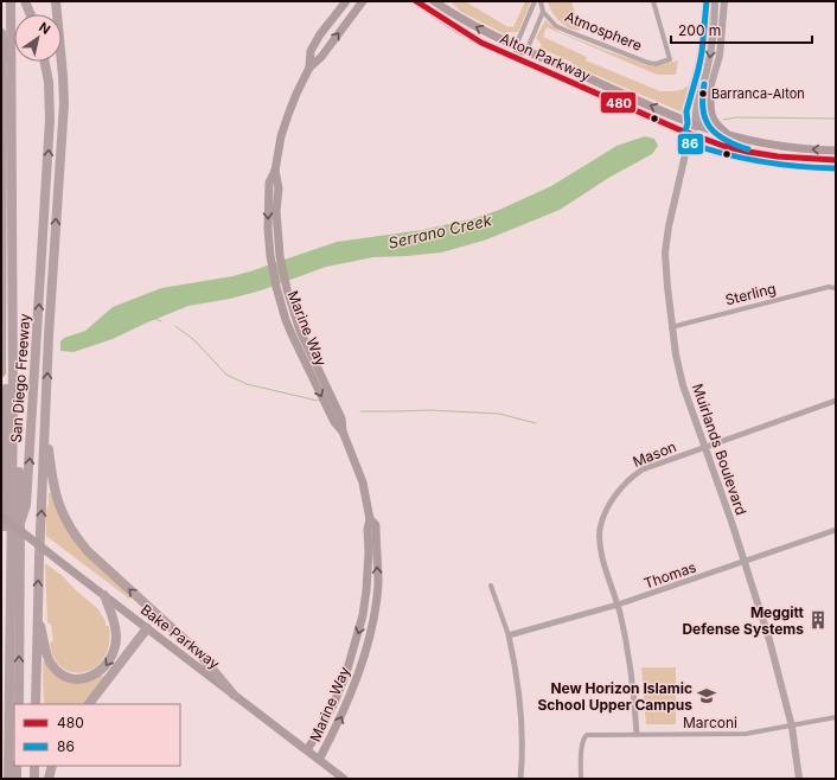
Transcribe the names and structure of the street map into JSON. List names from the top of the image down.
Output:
{
  "streets": {
    "highway": ["San Diego Freeway"],
    "main road": [
      "Alton Parkway",
      "Marine Way",
      "Muirlands Boulevard",
      "Bake Parkway"
    ],
    "street": [
      "Atmosphere",
      "Sterling",
      "Mason",
      "Thomas",
      "Marconi"
    ]
  },
  "crossings": [
    ["Alton Parkway", "Muirlands Boulevard"],
    ["Sterling", "Muirlands Boulevard"],
    ["Marine Way", "Bake Parkway"],
    ["Muirlands Boulevard", "Mason"],
    ["Muirlands Boulevard", "Thomas"],
    ["Muirlands Boulevard", "Marconi"],
    ["Mason", "Thomas"],
    ["Mason", "Marconi"]
  ],
  "water": ["Serrano Creek"],
  "places": {
    "other": ["Barranca-Alton"],
    "building": ["Meggitt Defense Systems"],
    "school or university": ["New Horizon Islamic School Upper Campus"]
  },
  "lines": ["transit line 480", "transit line 86"],
  "legend": ["480", "86"],
  "scale_bar": "200 m",
  "north": "top right"
}
